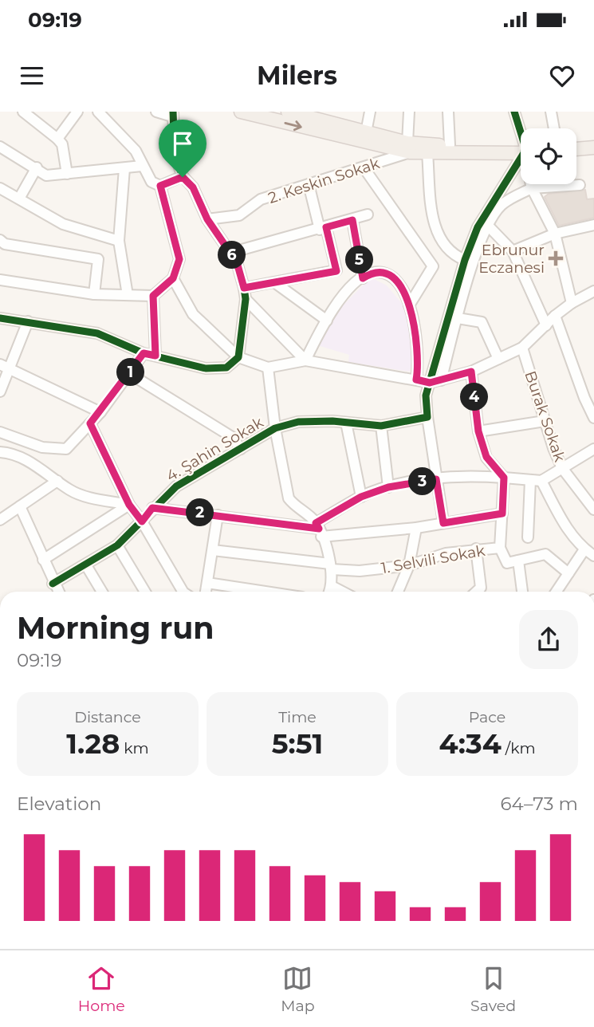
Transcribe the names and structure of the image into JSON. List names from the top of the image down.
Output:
{
  "streets": {
    "street": [
      "2. Keskin Sokak",
      "Burak Sokak",
      "4. Şahin Sokak",
      "1. Selvili Sokak"
    ]
  },
  "places": {
    "health": ["Ebrunur Eczanesi"]
  },
  "page": {
    "status": "09:19",
    "header": "Milers",
    "pins": [
      "6",
      "5",
      "1",
      "4",
      "3",
      "2"
    ],
    "heading": ["Morning run", "09:19"],
    "stats": [
      ["Distance", "1.28 km"],
      ["Time", "5:51"],
      ["Pace", "4:34 /km"]
    ],
    "chart": ["Elevation", "64–73 m"],
    "tabs": ["Home", "Map", "Saved"]
  }
}
